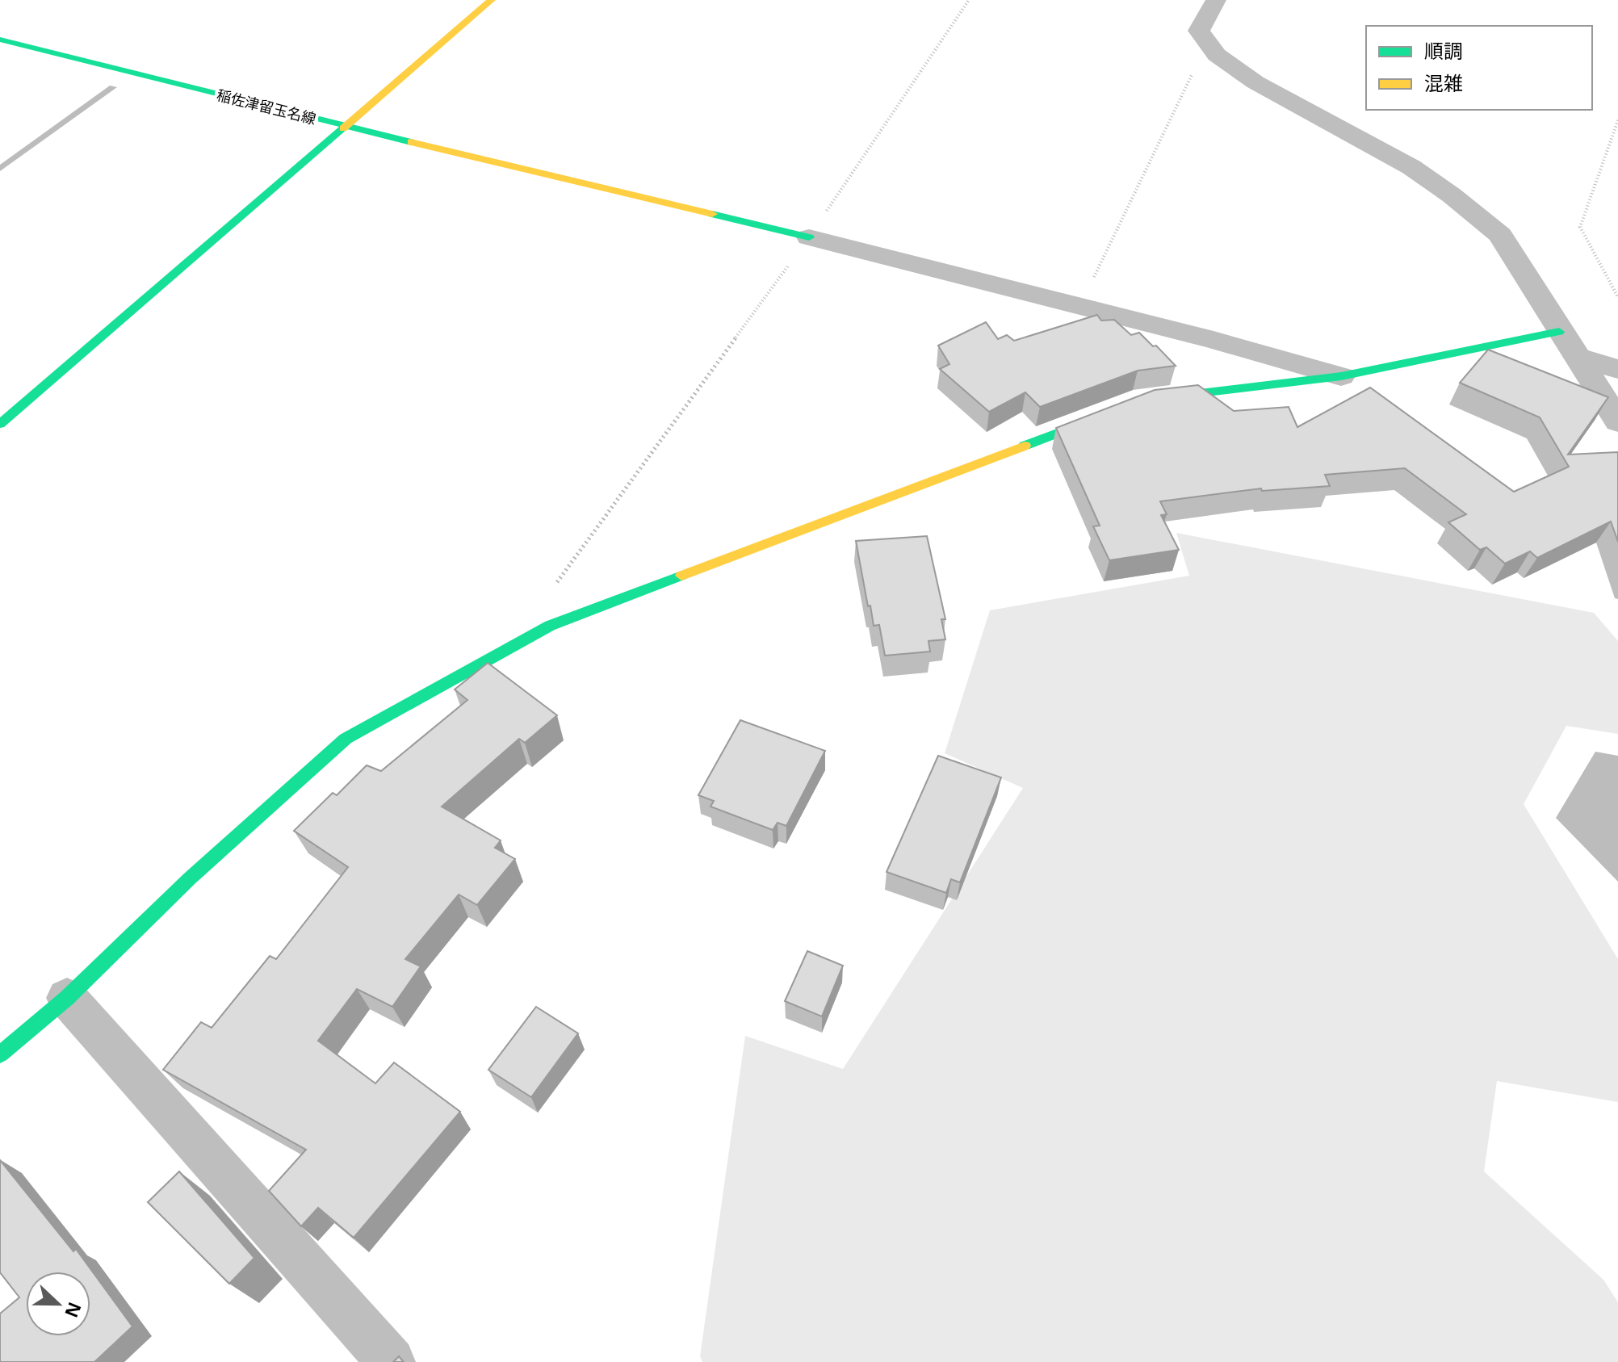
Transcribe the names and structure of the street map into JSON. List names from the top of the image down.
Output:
{
  "streets": {
    "street": ["稲佐津留玉名線"]
  },
  "legend": ["順調", "混雑"],
  "north": "right"
}
